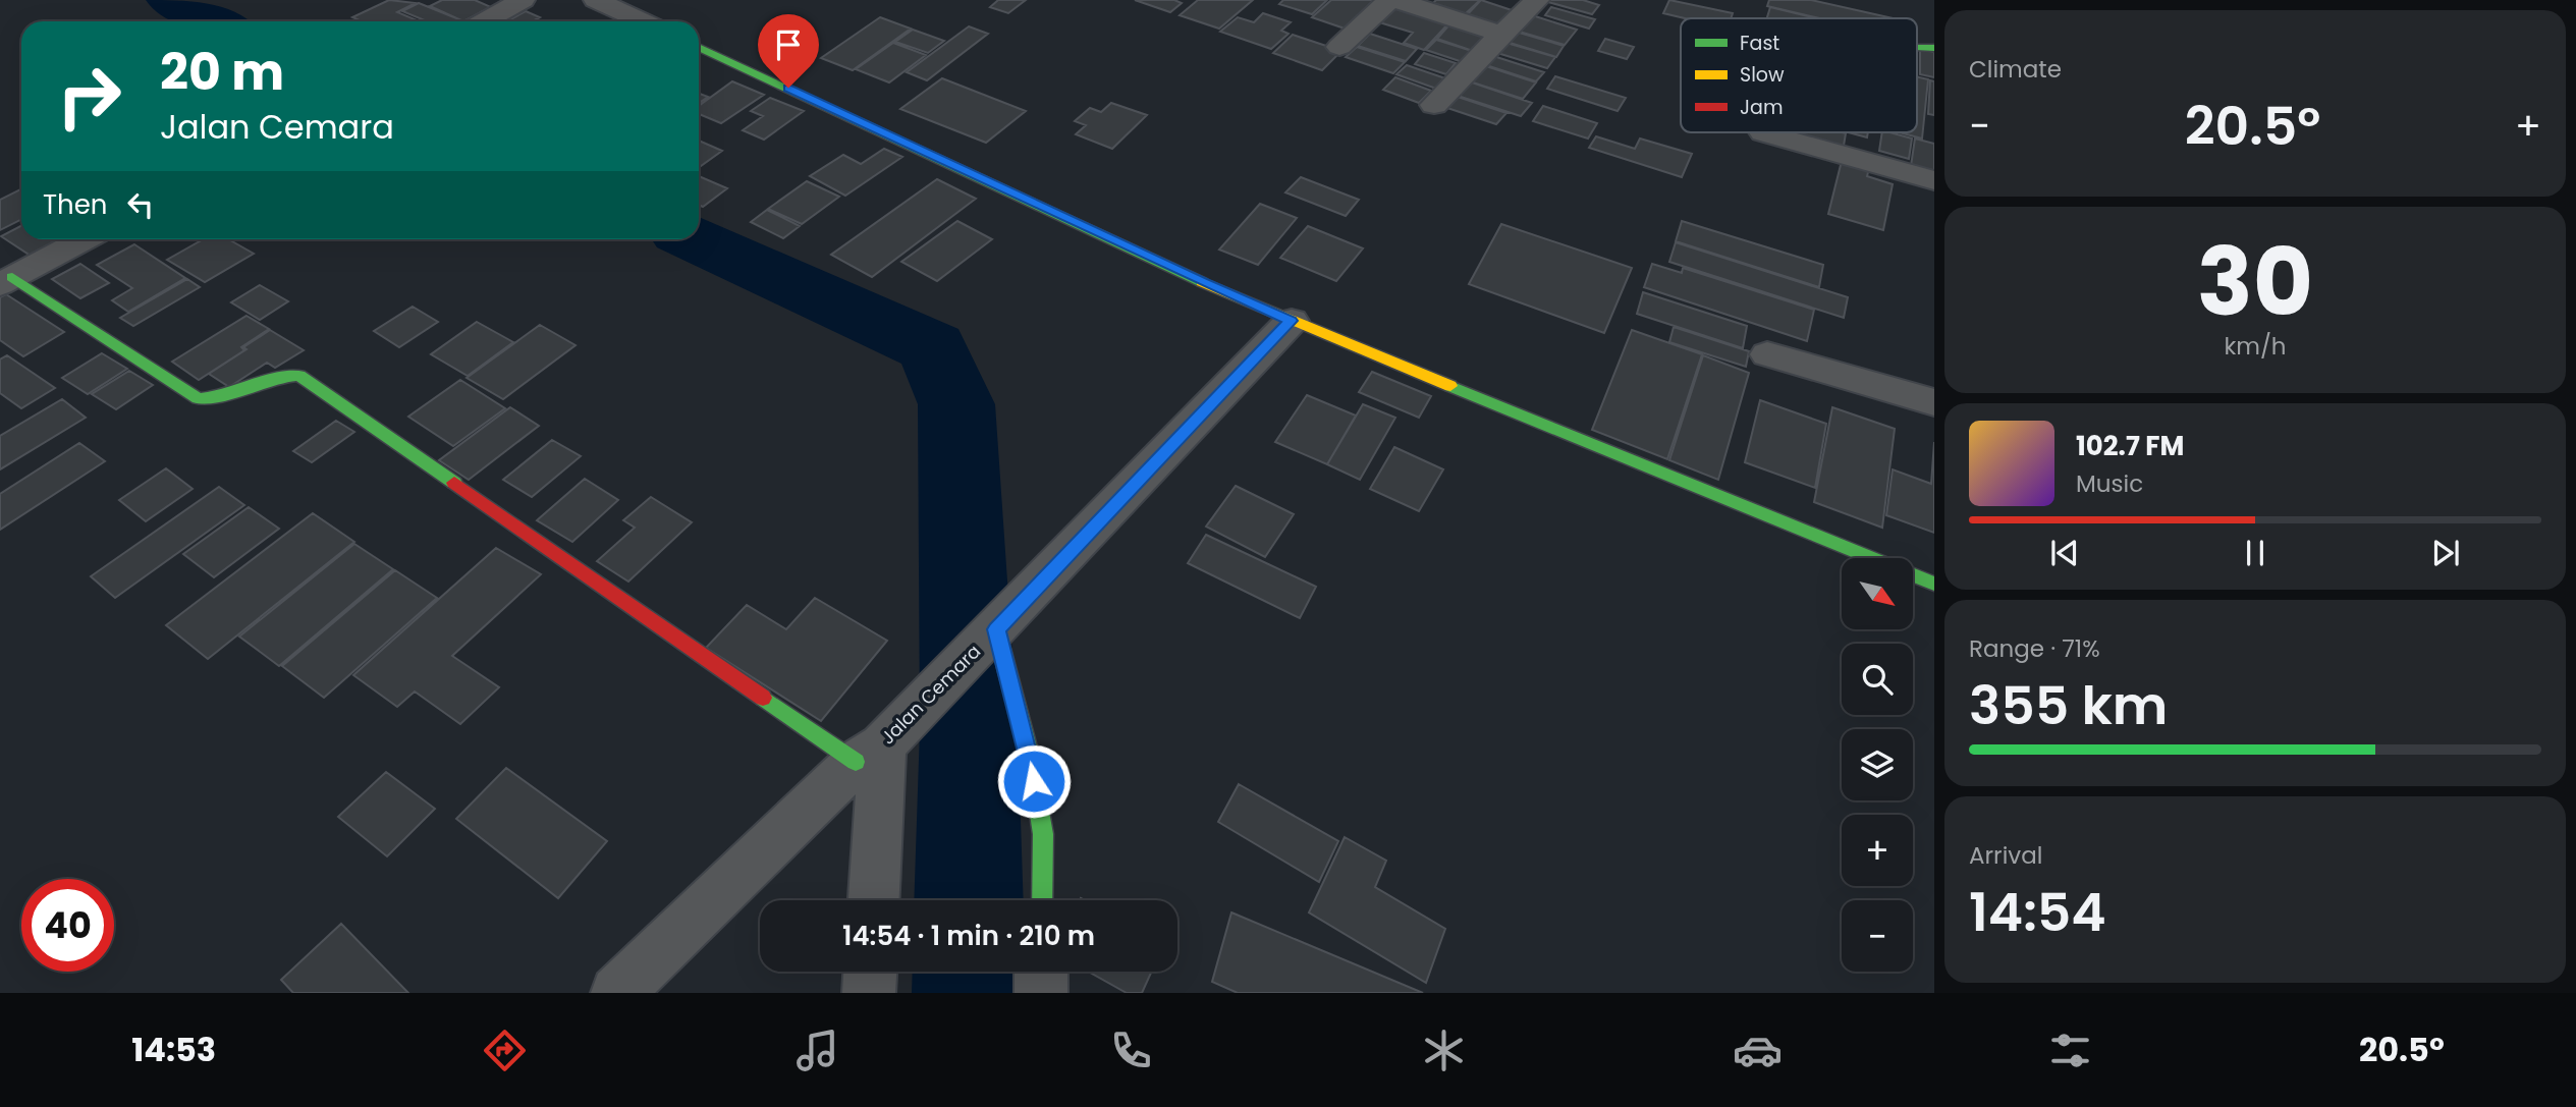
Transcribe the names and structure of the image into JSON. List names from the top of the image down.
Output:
{
  "streets": {
    "street": ["Jalan Cemara"]
  },
  "legend": ["Fast", "Slow", "Jam"],
  "north": "bottom right",
  "page": {
    "tile": [
      "Climate",
      ["30", "km/h"],
      ["Range · 71%", "355 km"],
      ["Arrival", "14:54"]
    ],
    "turn": ["20 m", "Jalan Cemara"],
    "heat": ["−", "20.5°", "+"],
    "then": "Then",
    "song": ["102.7 FM", "Music"],
    "map_buttons": ["+", "−"],
    "limit": "40",
    "trip": "14:54 · 1 min · 210 m",
    "tabs": ["14:53", "20.5°"]
  }
}
